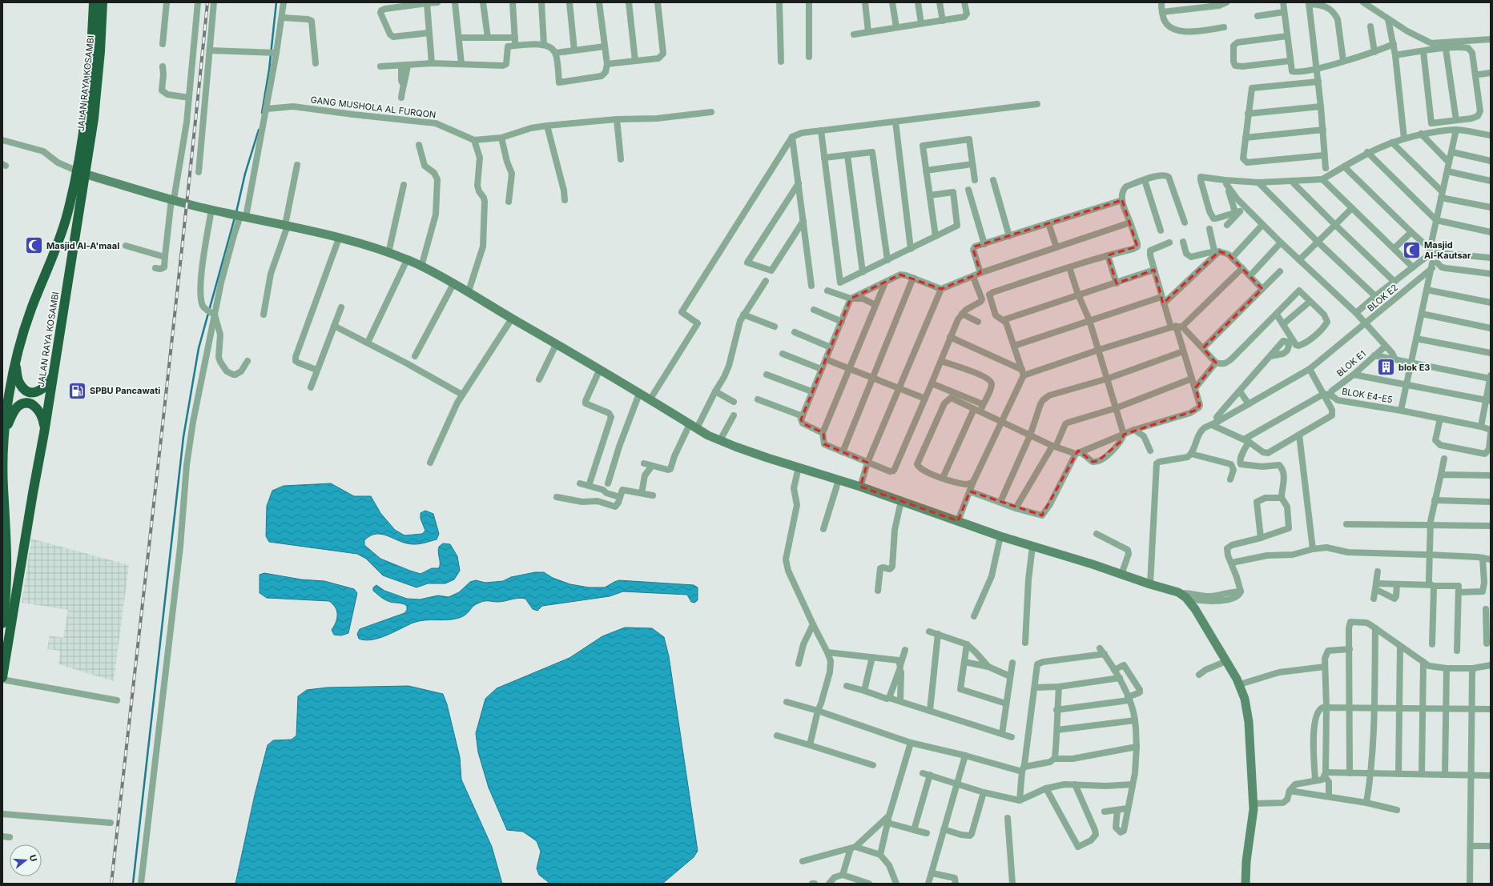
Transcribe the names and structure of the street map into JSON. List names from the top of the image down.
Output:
{
  "streets": {
    "highway": ["JALAN RAYA KOSAMBI"],
    "street": [
      "GANG MUSHOLA AL FURQON",
      "BLOK E2",
      "BLOK E1",
      "BLOK E4-E5"
    ]
  },
  "crossings": [
    ["BLOK E2", "BLOK E1"],
    ["BLOK E1", "BLOK E4-E5"]
  ],
  "places": {
    "mosque": ["Masjid Al-A'maal", "Masjid Al-Kautsar"],
    "building": ["blok E3"],
    "fuel station": ["SPBU Pancawati"]
  },
  "north": "right"
}
